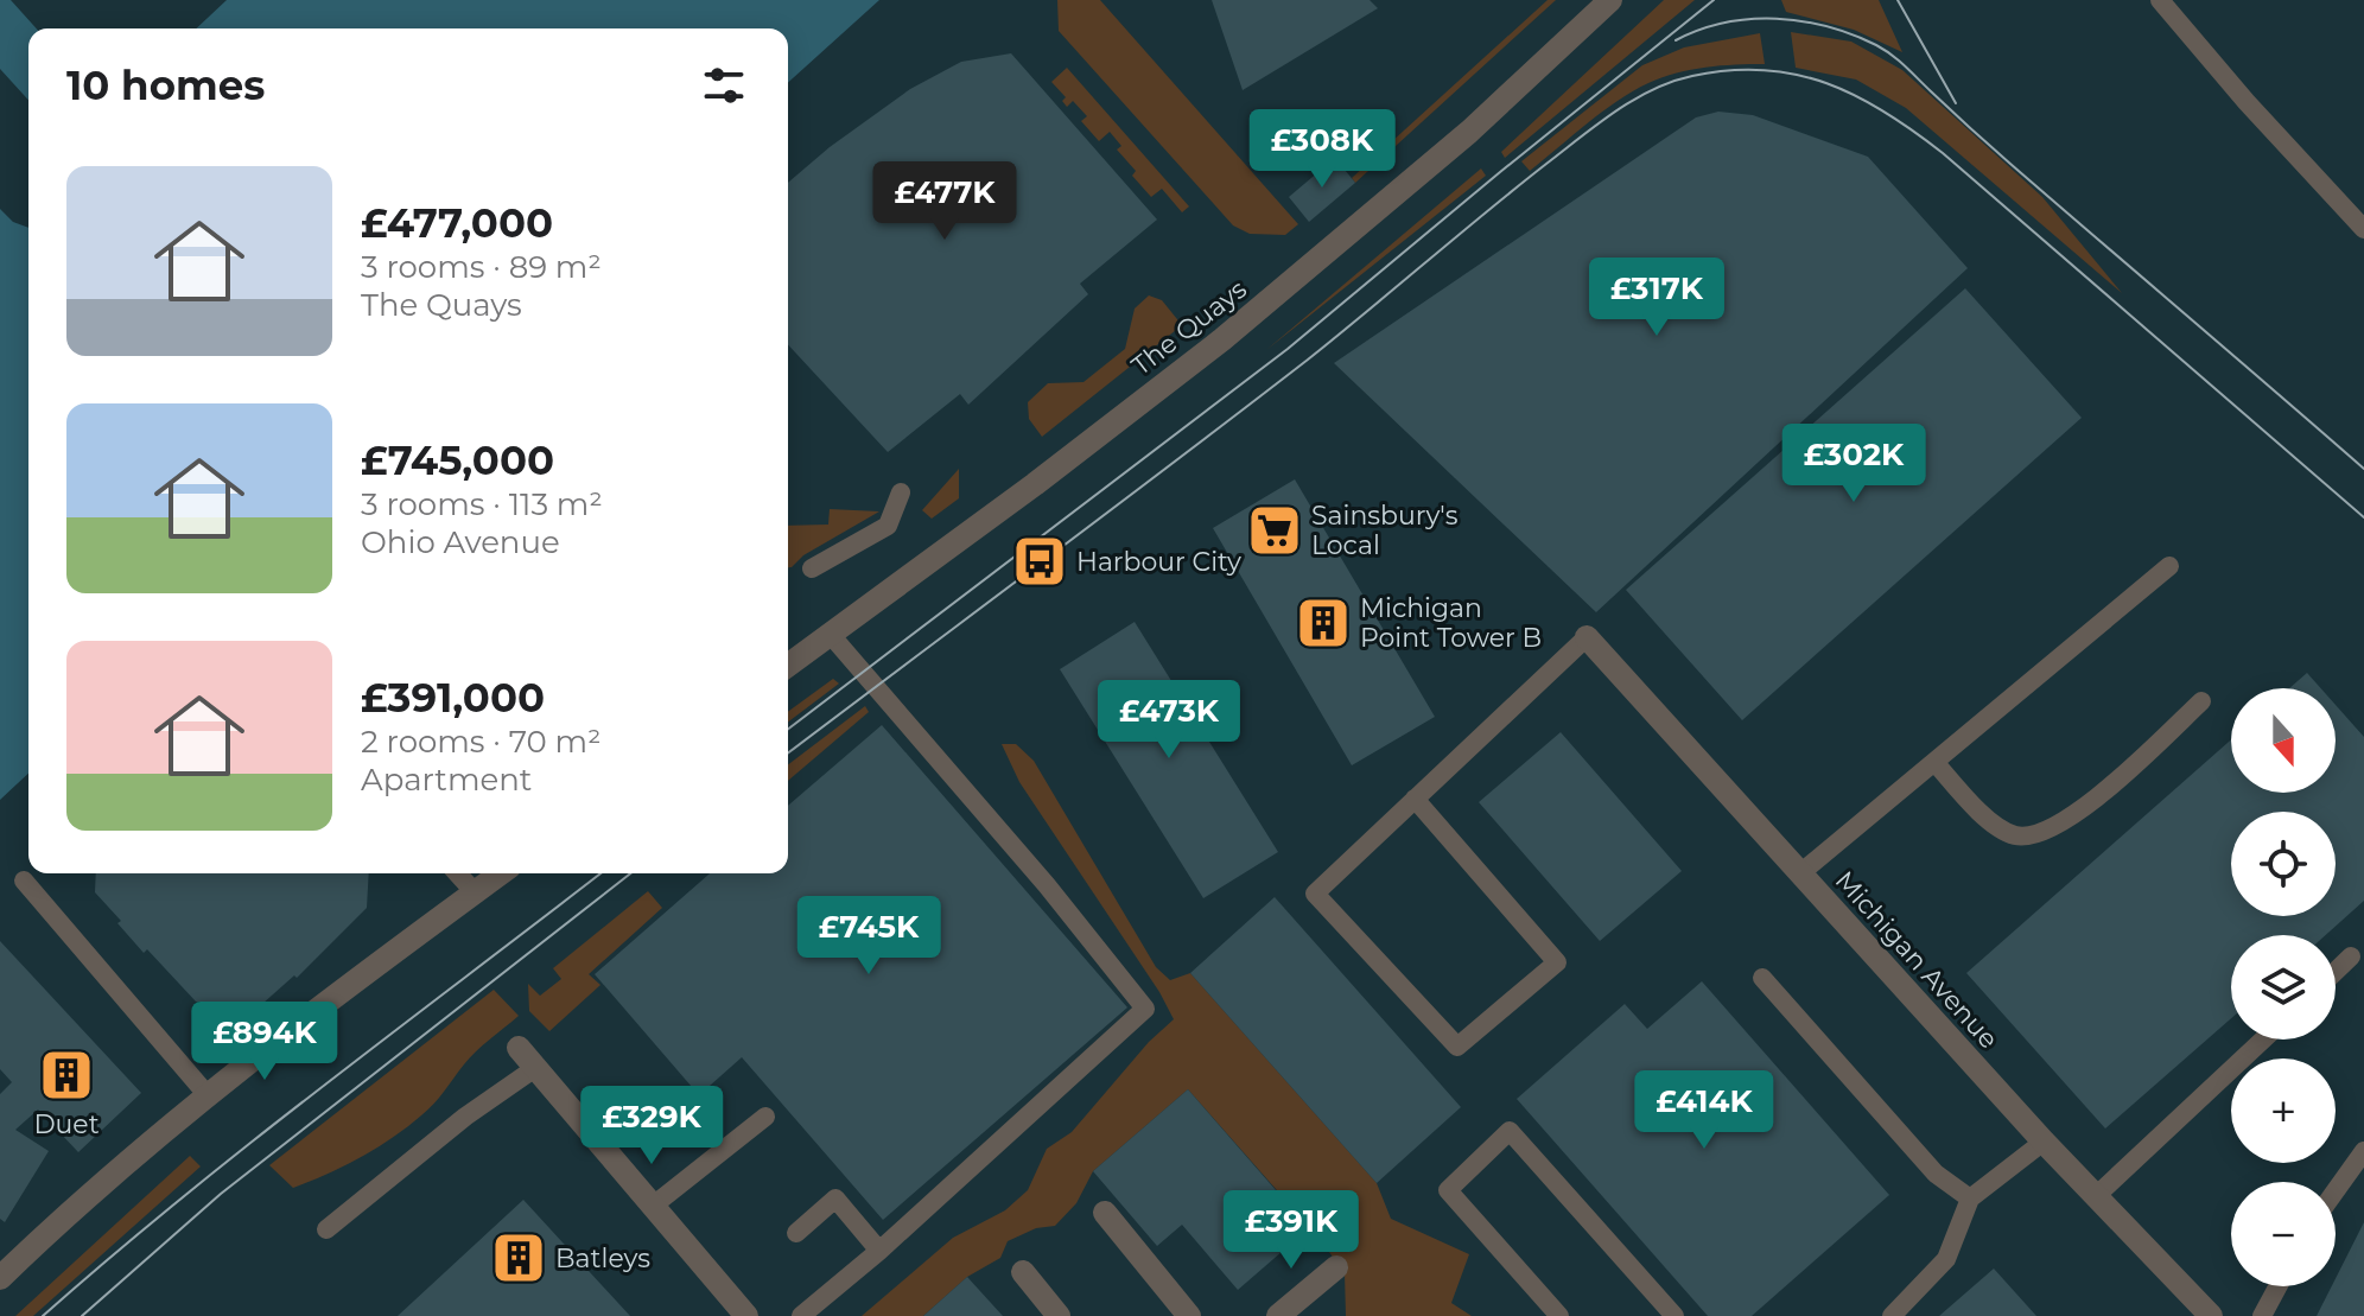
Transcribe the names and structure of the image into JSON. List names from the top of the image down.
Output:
{
  "streets": {
    "street": ["The Quays", "Michigan Avenue"]
  },
  "places": {
    "supermarket": ["Sainsbury's Local"],
    "bus stop": ["Harbour City"],
    "building": ["Michigan Point Tower B", "Duet", "Batleys"]
  },
  "north": "bottom",
  "page": {
    "heading": "10 homes",
    "price": [
      "£308K",
      "£477K",
      "£317K",
      "£302K",
      "£473K",
      "£745K",
      "£894K",
      "£414K",
      "£329K",
      "£391K"
    ],
    "list": [
      {
        "name": "£477,000",
        "note": "3 rooms · 89 m² · The Quays"
      },
      {
        "name": "£745,000",
        "note": "3 rooms · 113 m² · Ohio Avenue"
      },
      {
        "name": "£391,000",
        "note": "2 rooms · 70 m² · Apartment"
      }
    ],
    "map_buttons": ["+", "−"]
  }
}
